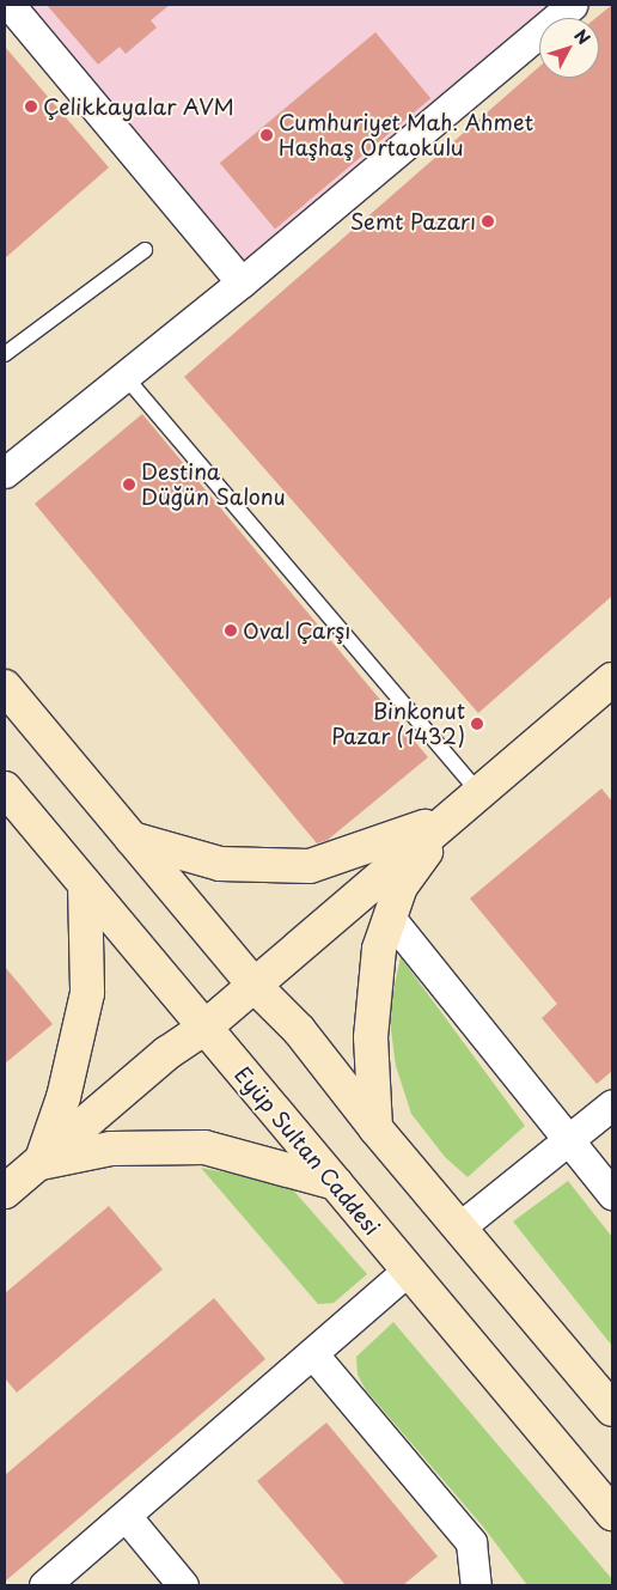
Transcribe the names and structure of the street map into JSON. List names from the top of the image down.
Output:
{
  "streets": {
    "street": ["Eyüp Sultan Caddesi"]
  },
  "places": [
    "Çelikkayalar AVM",
    "Cumhuriyet Mah. Ahmet Haşhaş Ortaokulu",
    "Semt Pazarı",
    "Destina Düğün Salonu",
    "Oval Çarşı",
    "Binkonut Pazar (1432)"
  ],
  "north": "top right"
}
